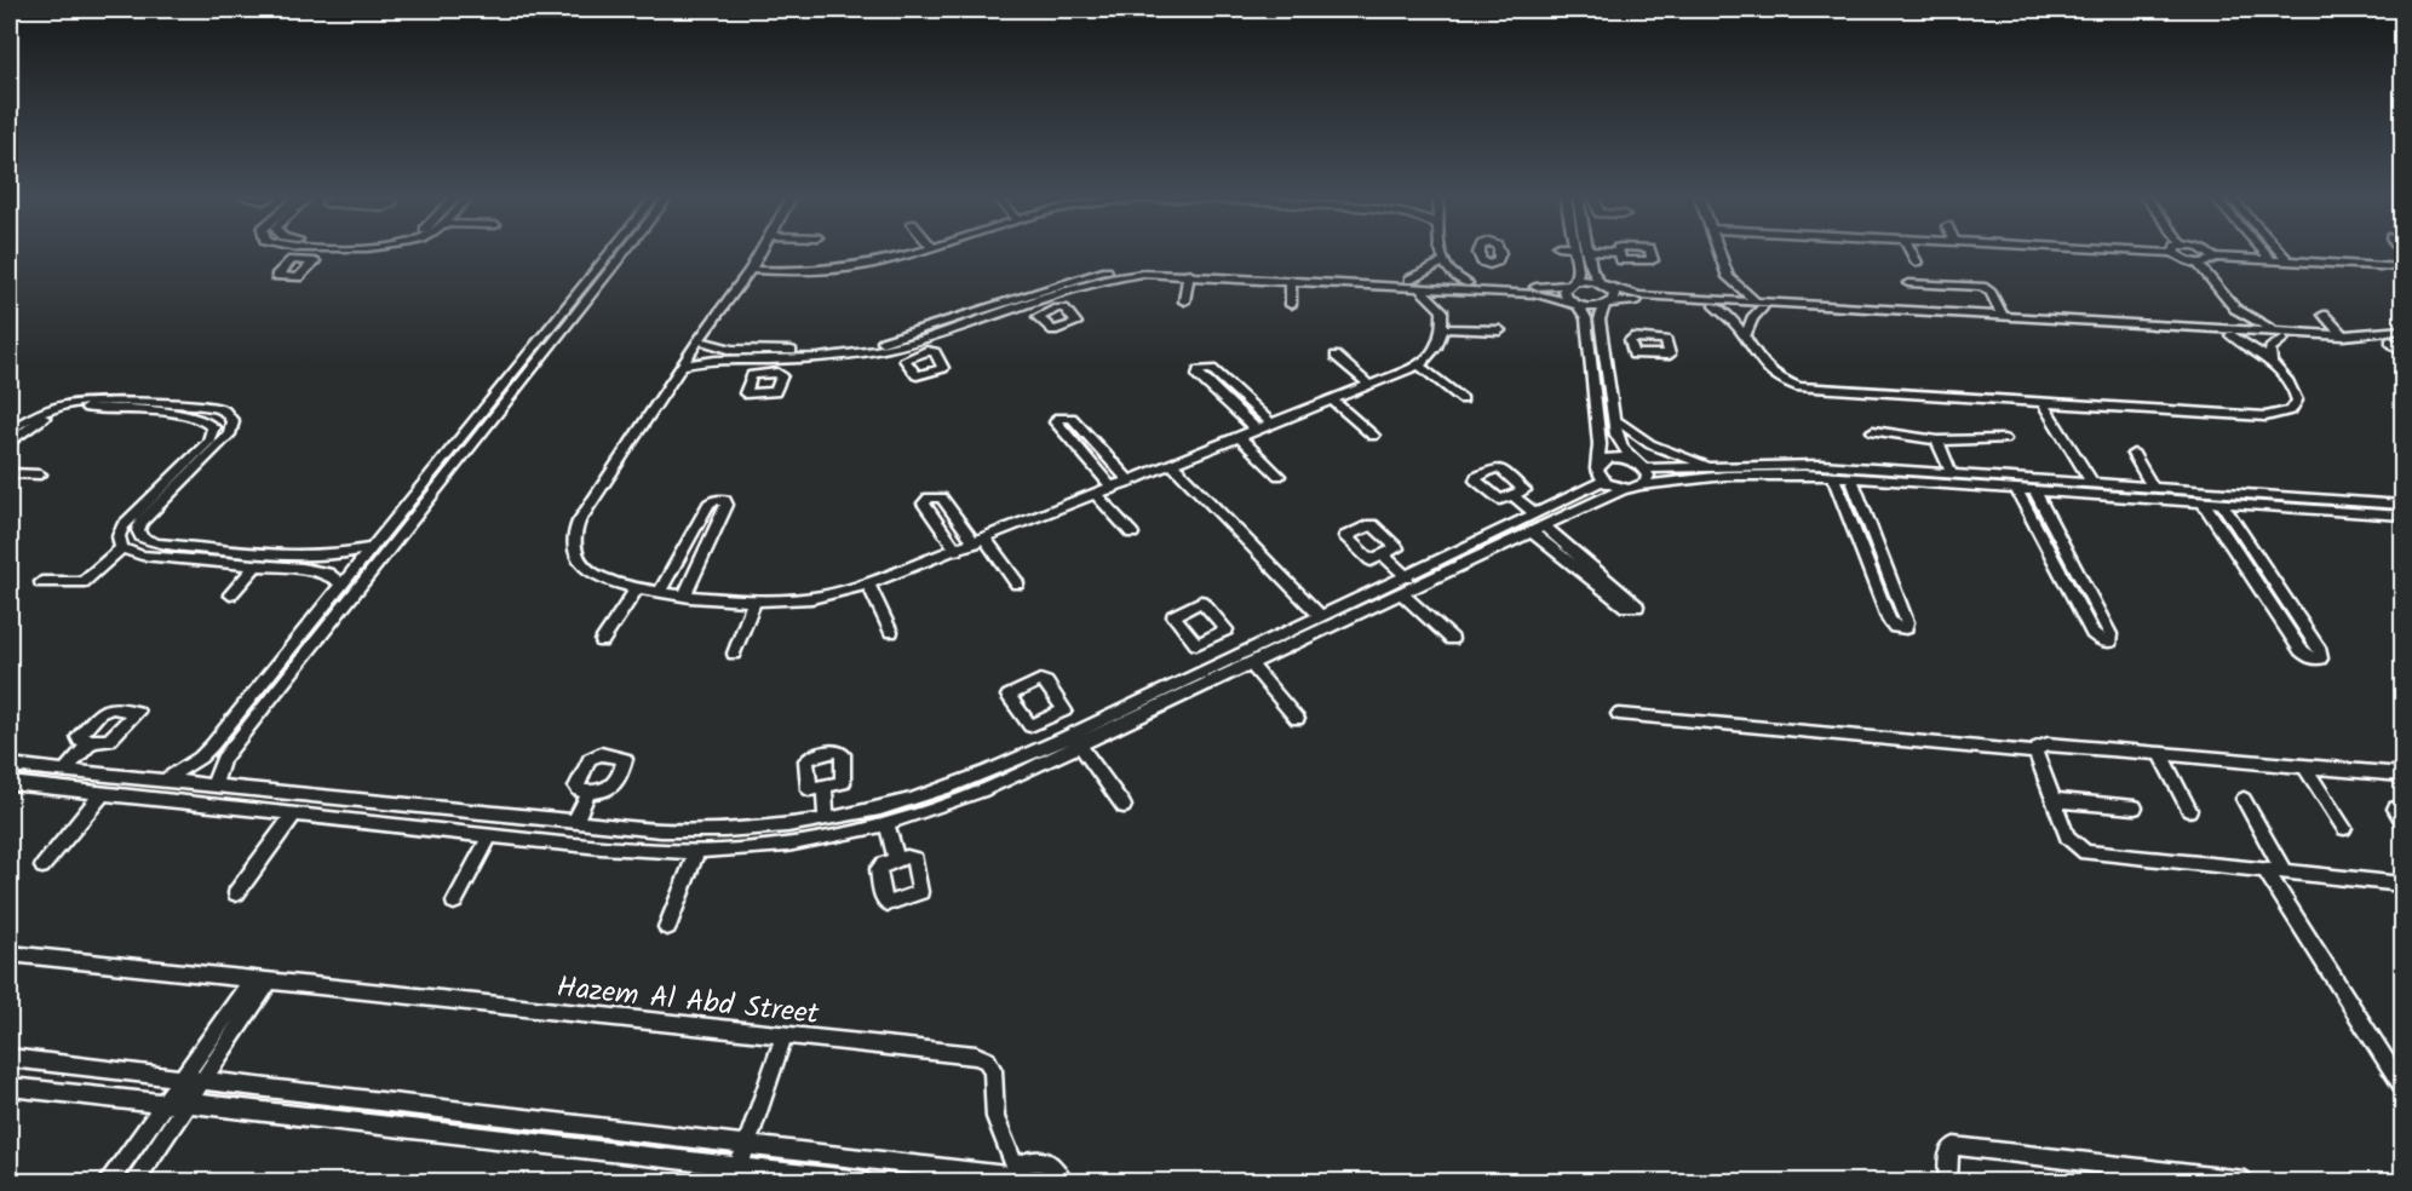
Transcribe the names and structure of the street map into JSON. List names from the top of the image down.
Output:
{
  "streets": {
    "street": ["Hazem Al Abd Street"]
  }
}
